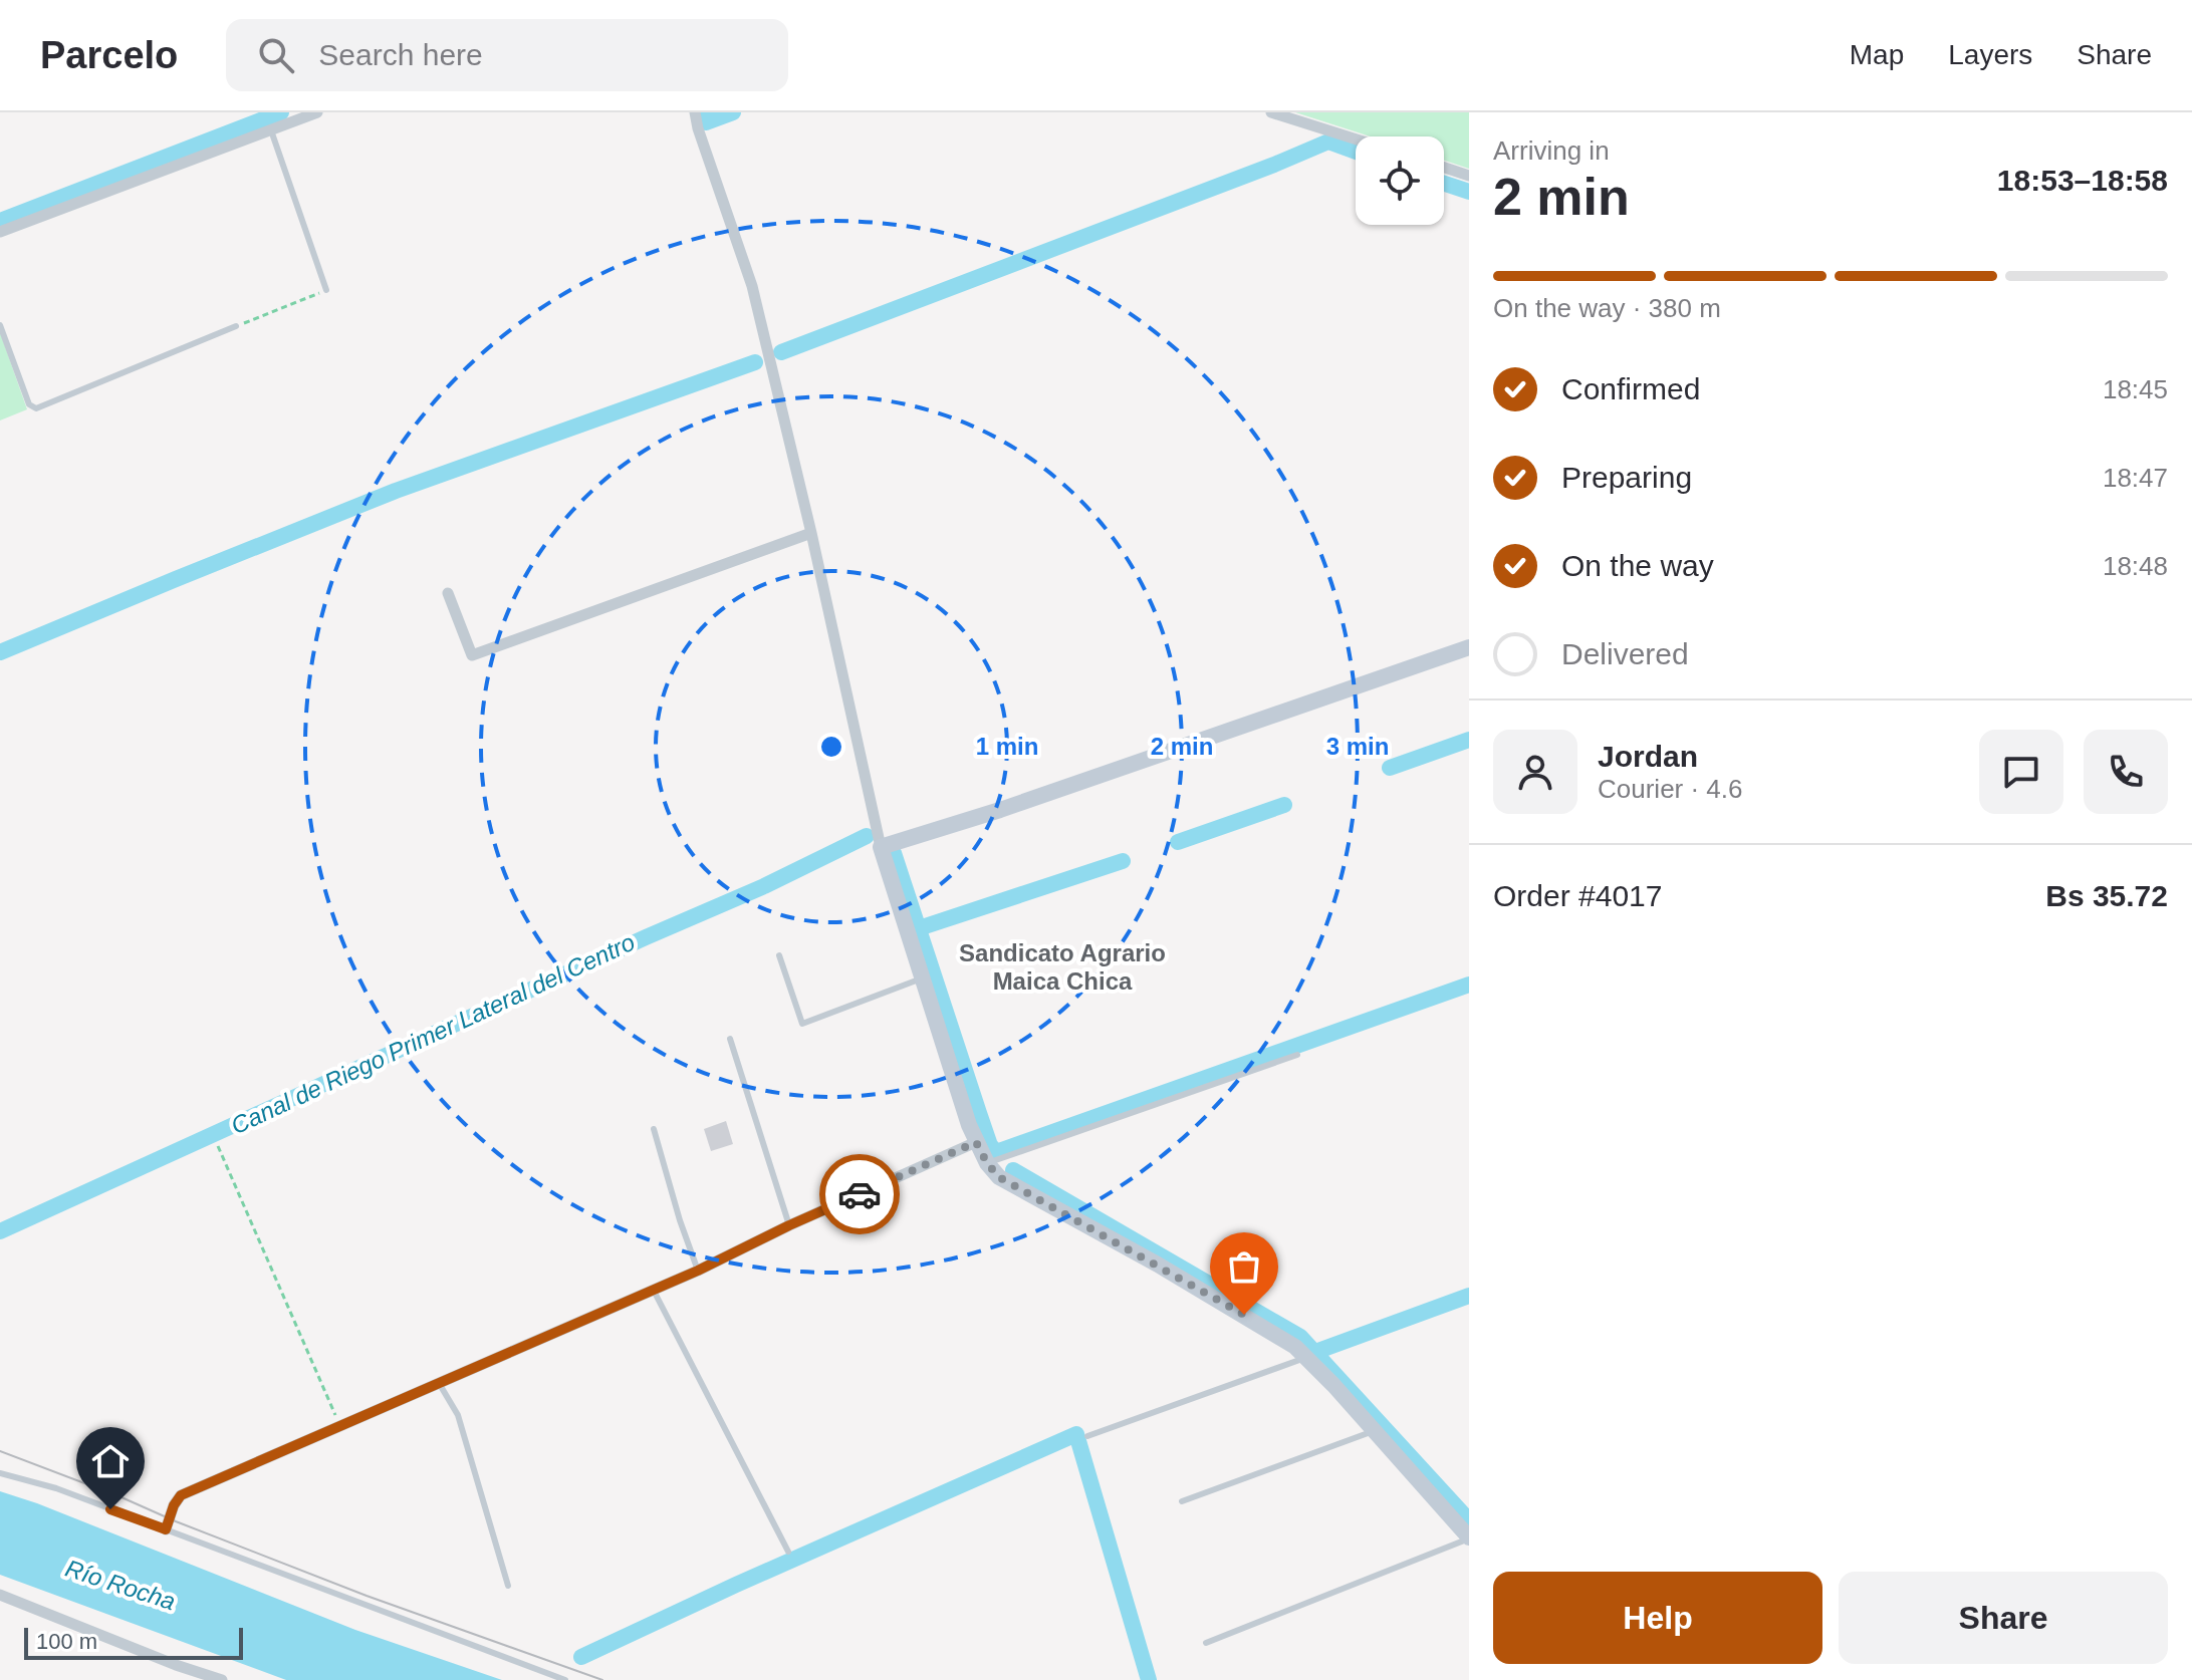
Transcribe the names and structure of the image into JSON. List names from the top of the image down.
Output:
{
  "districts": ["Sandicato Agrario Maica Chica"],
  "water": ["Canal de Riego Primer Lateral del Centro", "Río Rocha"],
  "scale_bar": "100 m",
  "page": {
    "header": "Parcelo",
    "search": "Search here",
    "nav": ["Map", "Layers", "Share"],
    "heading": ["2 min", "Arriving in", "18:53–18:58"],
    "panel": [
      "Jordan",
      "Courier · 4.6",
      "Order #4017",
      "Bs 35.72"
    ],
    "bar": "On the way · 380 m",
    "list": [
      ["Confirmed", "18:45"],
      ["Preparing", "18:47"],
      ["On the way", "18:48"],
      "Delivered"
    ],
    "buttons": ["Help", "Share"],
    "scale": "100 m"
  },
  "rings": ["1 min", "2 min", "3 min"]
}
